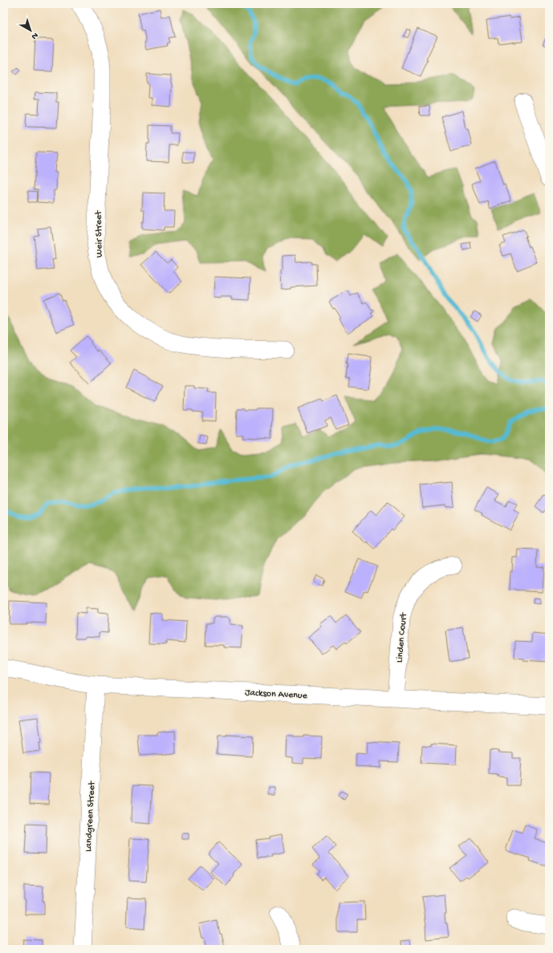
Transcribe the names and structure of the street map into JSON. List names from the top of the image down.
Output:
{
  "streets": {
    "street": [
      "Weir Street",
      "Linden Court",
      "Jackson Avenue",
      "Landgreen Street"
    ]
  },
  "crossings": [
    ["Linden Court", "Jackson Avenue"],
    ["Jackson Avenue", "Landgreen Street"]
  ],
  "north": "bottom right"
}
